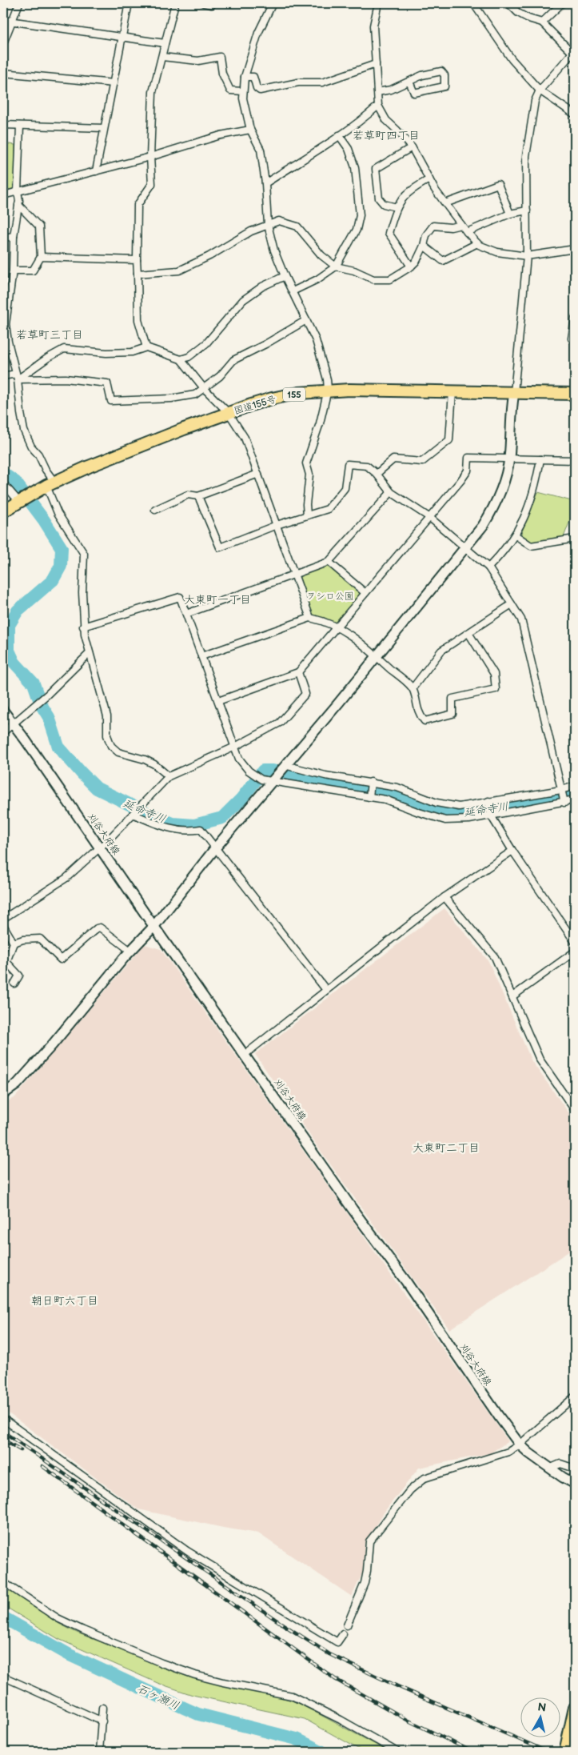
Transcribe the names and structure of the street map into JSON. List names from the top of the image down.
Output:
{
  "streets": {
    "highway": ["155", "国道155号"],
    "main road": ["刈谷大府線"]
  },
  "districts": [
    "若草町四丁目",
    "若草町三丁目",
    "大東町一丁目",
    "大東町二丁目",
    "朝日町六丁目"
  ],
  "water": ["延命寺川", "石ヶ瀬川"],
  "parks": ["ヲシロ公園"],
  "north": "top"
}
